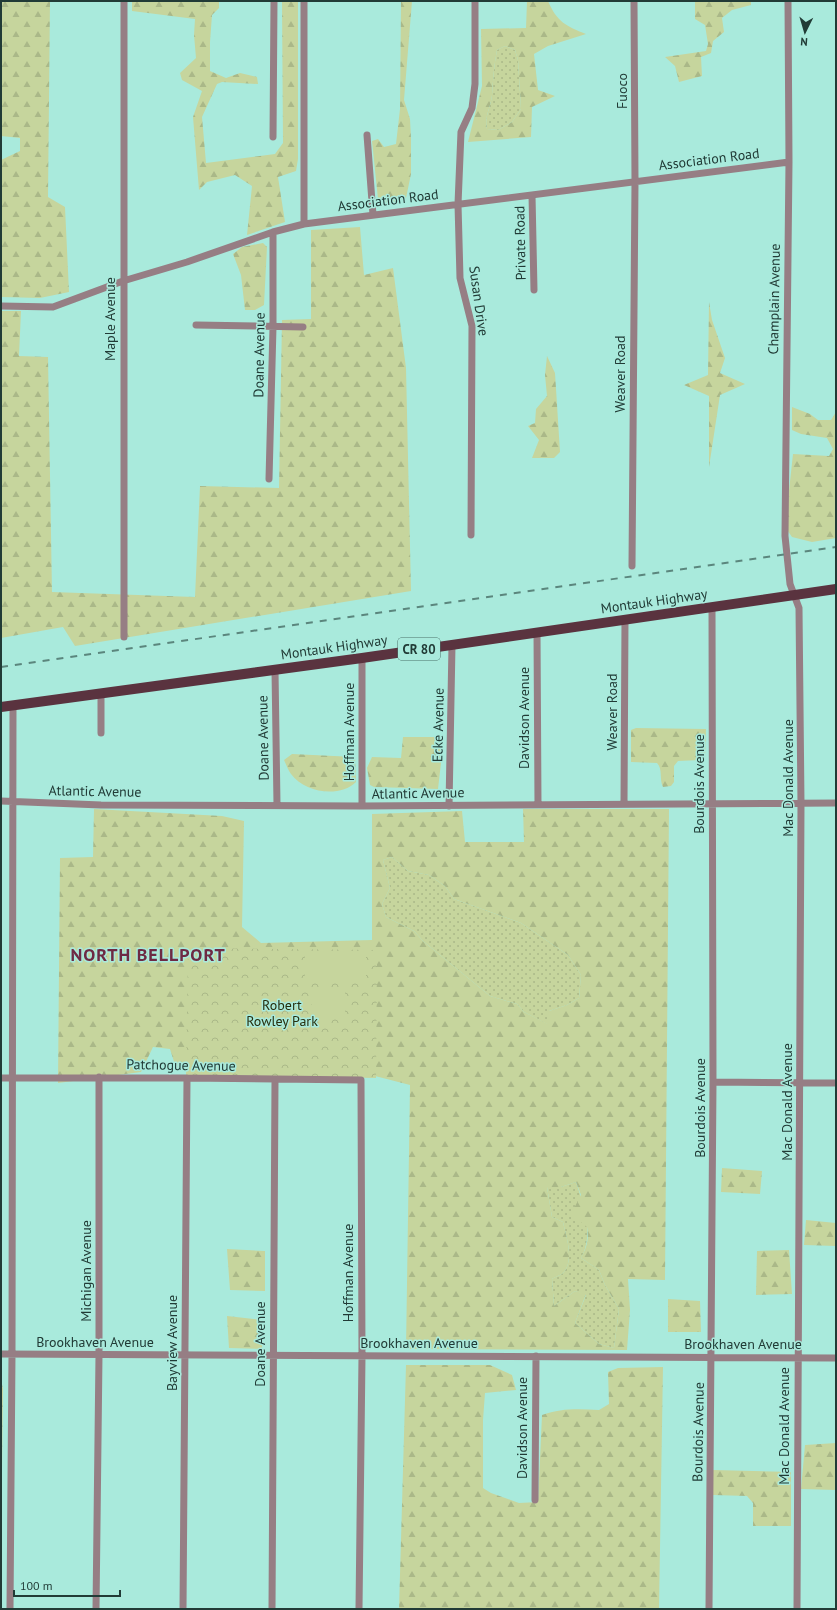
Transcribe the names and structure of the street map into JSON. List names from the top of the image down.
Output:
{
  "streets": {
    "main road": ["Montauk Highway", "CR 80"],
    "street": [
      "Fuoco",
      "Association Road",
      "Private Road",
      "Champlain Avenue",
      "Susan Drive",
      "Maple Avenue",
      "Doane Avenue",
      "Weaver Road",
      "Davidson Avenue",
      "Ecke Avenue",
      "Hoffman Avenue",
      "Mac Donald Avenue",
      "Bourdois Avenue",
      "Atlantic Avenue",
      "Patchogue Avenue",
      "Michigan Avenue",
      "Brookhaven Avenue",
      "Bayview Avenue"
    ]
  },
  "crossings": [
    ["Fuoco", "Association Road"],
    ["Fuoco", "Weaver Road"],
    ["Association Road", "Private Road"],
    ["Association Road", "Champlain Avenue"],
    ["Association Road", "Susan Drive"],
    ["Association Road", "Maple Avenue"],
    ["Association Road", "Doane Avenue"],
    ["Association Road", "Weaver Road"],
    ["Champlain Avenue", "Montauk Highway"],
    ["Champlain Avenue", "Mac Donald Avenue"],
    ["Doane Avenue", "Montauk Highway"],
    ["Doane Avenue", "Atlantic Avenue"],
    ["Doane Avenue", "Patchogue Avenue"],
    ["Doane Avenue", "Brookhaven Avenue"],
    ["Weaver Road", "Montauk Highway"],
    ["Weaver Road", "Atlantic Avenue"],
    ["Montauk Highway", "Davidson Avenue"],
    ["Montauk Highway", "Ecke Avenue"],
    ["Montauk Highway", "Hoffman Avenue"],
    ["Montauk Highway", "Mac Donald Avenue"],
    ["Montauk Highway", "Bourdois Avenue"],
    ["Davidson Avenue", "Atlantic Avenue"],
    ["Davidson Avenue", "Brookhaven Avenue"],
    ["Ecke Avenue", "Atlantic Avenue"],
    ["Hoffman Avenue", "Atlantic Avenue"],
    ["Hoffman Avenue", "Patchogue Avenue"],
    ["Hoffman Avenue", "Brookhaven Avenue"],
    ["Mac Donald Avenue", "Atlantic Avenue"],
    ["Mac Donald Avenue", "Brookhaven Avenue"],
    ["Bourdois Avenue", "Atlantic Avenue"],
    ["Bourdois Avenue", "Brookhaven Avenue"],
    ["Patchogue Avenue", "Michigan Avenue"],
    ["Patchogue Avenue", "Bayview Avenue"],
    ["Michigan Avenue", "Brookhaven Avenue"],
    ["Brookhaven Avenue", "Bayview Avenue"]
  ],
  "districts": ["NORTH BELLPORT"],
  "parks": ["Robert Rowley Park"],
  "scale_bar": "100 m",
  "north": "bottom"
}
